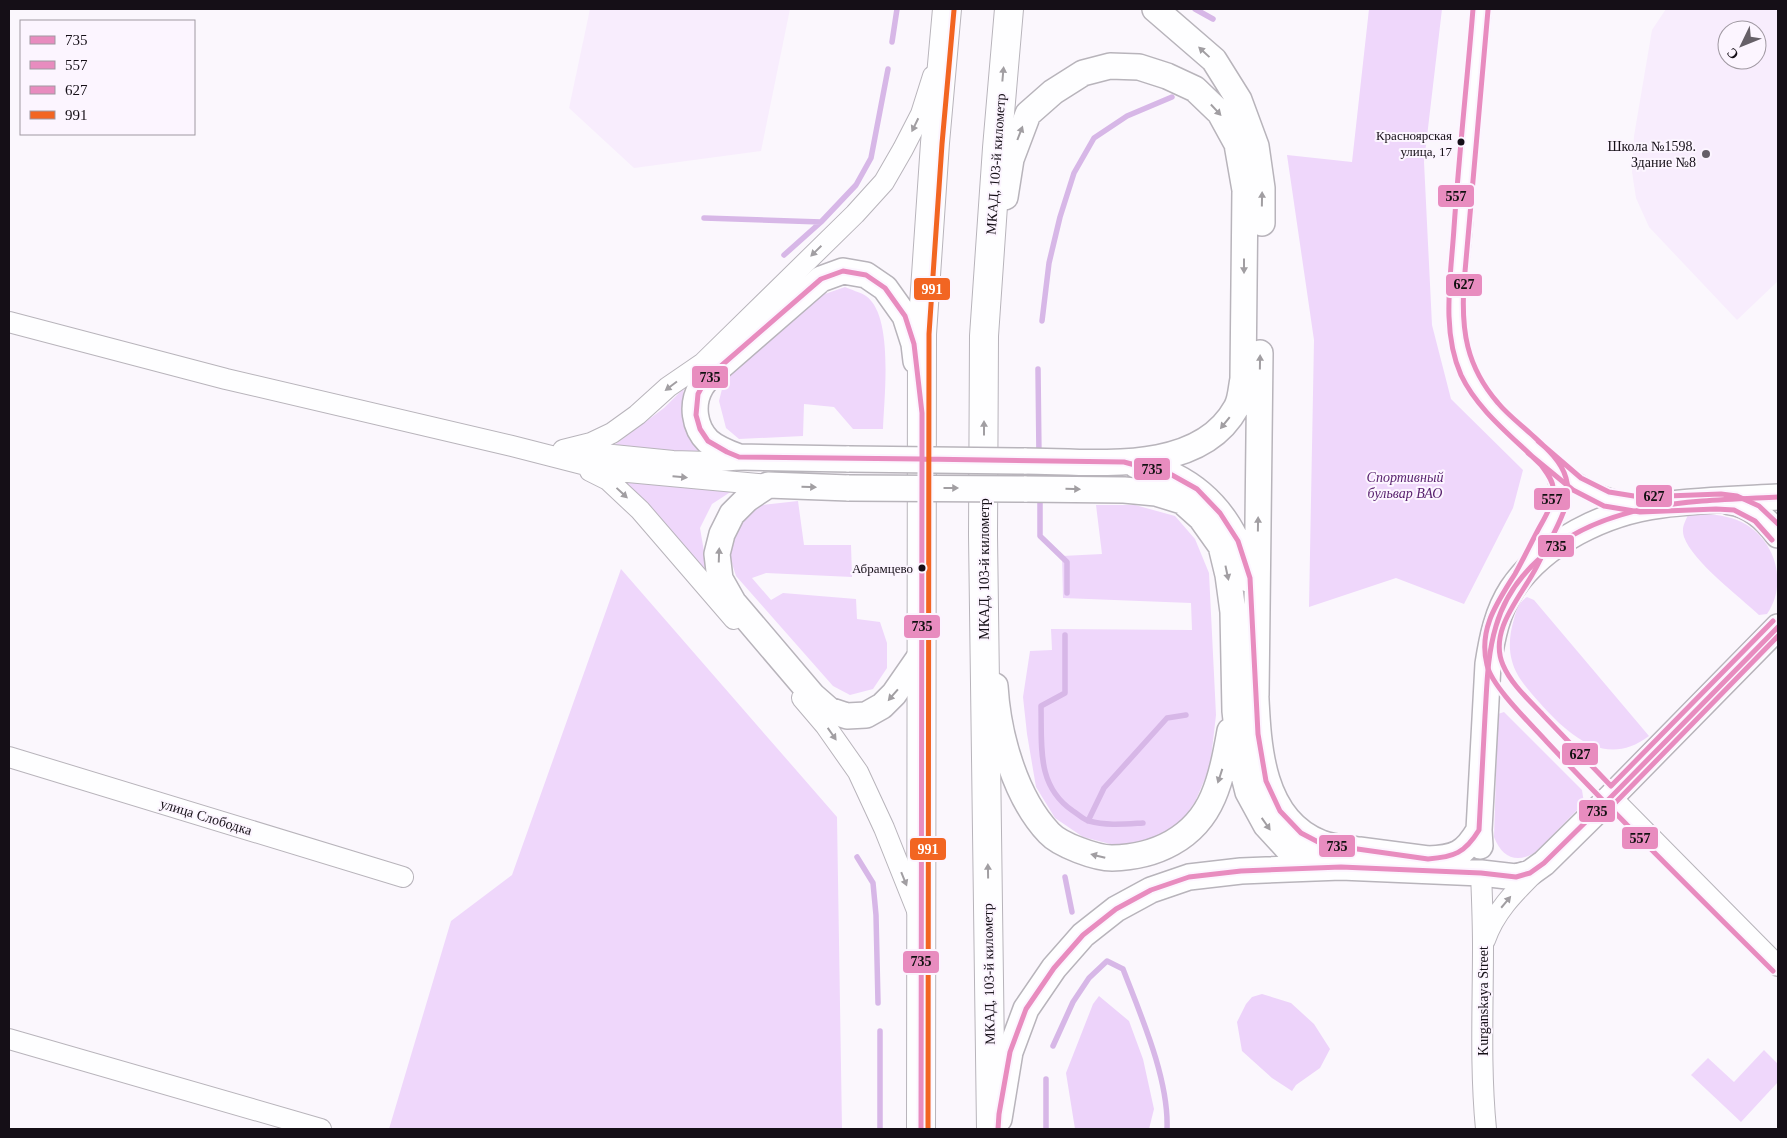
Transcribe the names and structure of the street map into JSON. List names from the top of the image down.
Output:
{
  "streets": {
    "highway": ["МКАД, 103-й километр"],
    "street": ["улица Слободка", "Kurganskaya Street"]
  },
  "parks": ["Спортивный бульвар ВАО"],
  "places": ["Красноярская улица, 17", "Школа №1598. Здание №8", "Абрамцево"],
  "lines": [
    "transit line 557",
    "transit line 627",
    "transit line 991",
    "transit line 735"
  ],
  "legend": [
    "735",
    "557",
    "627",
    "991"
  ],
  "north": "bottom left"
}
